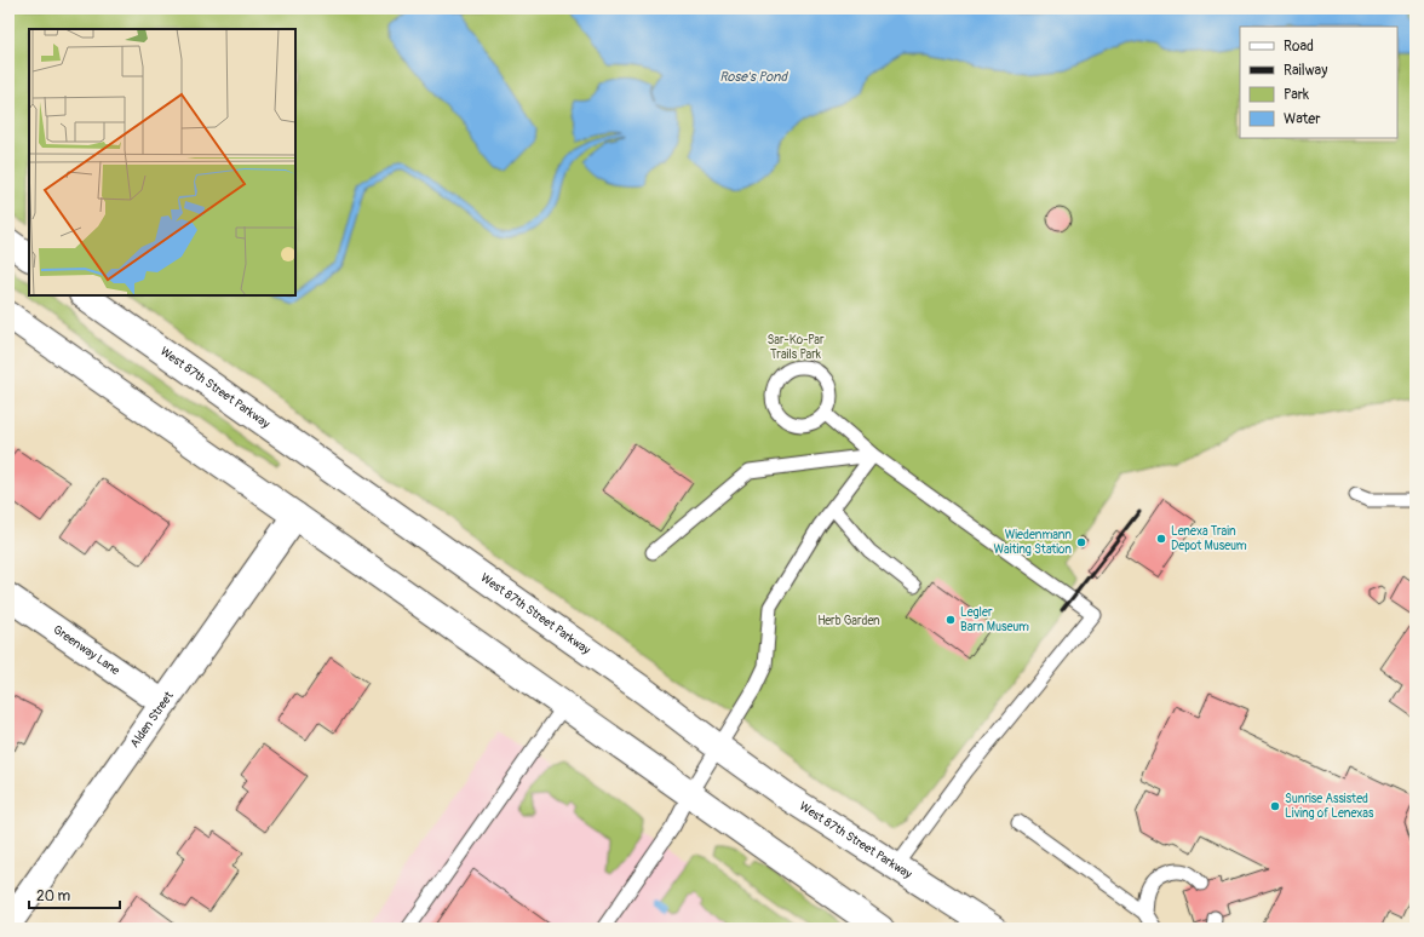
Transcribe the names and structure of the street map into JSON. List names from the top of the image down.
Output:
{
  "streets": {
    "main road": ["West 87th Street Parkway", "Greenway Lane", "Alden Street"]
  },
  "crossings": [
    ["Greenway Lane", "Alden Street"]
  ],
  "water": ["Rose's Pond"],
  "parks": ["Sar-Ko-Par Trails Park", "Herb Garden"],
  "places": [
    "Lenexa Train Depot Museum",
    "Wiedenmann Waiting Station",
    "Legler Barn Museum",
    "Sunrise Assisted Living of Lenexas"
  ],
  "legend": [
    "Road",
    "Railway",
    "Park",
    "Water"
  ],
  "scale_bar": "20 m"
}
